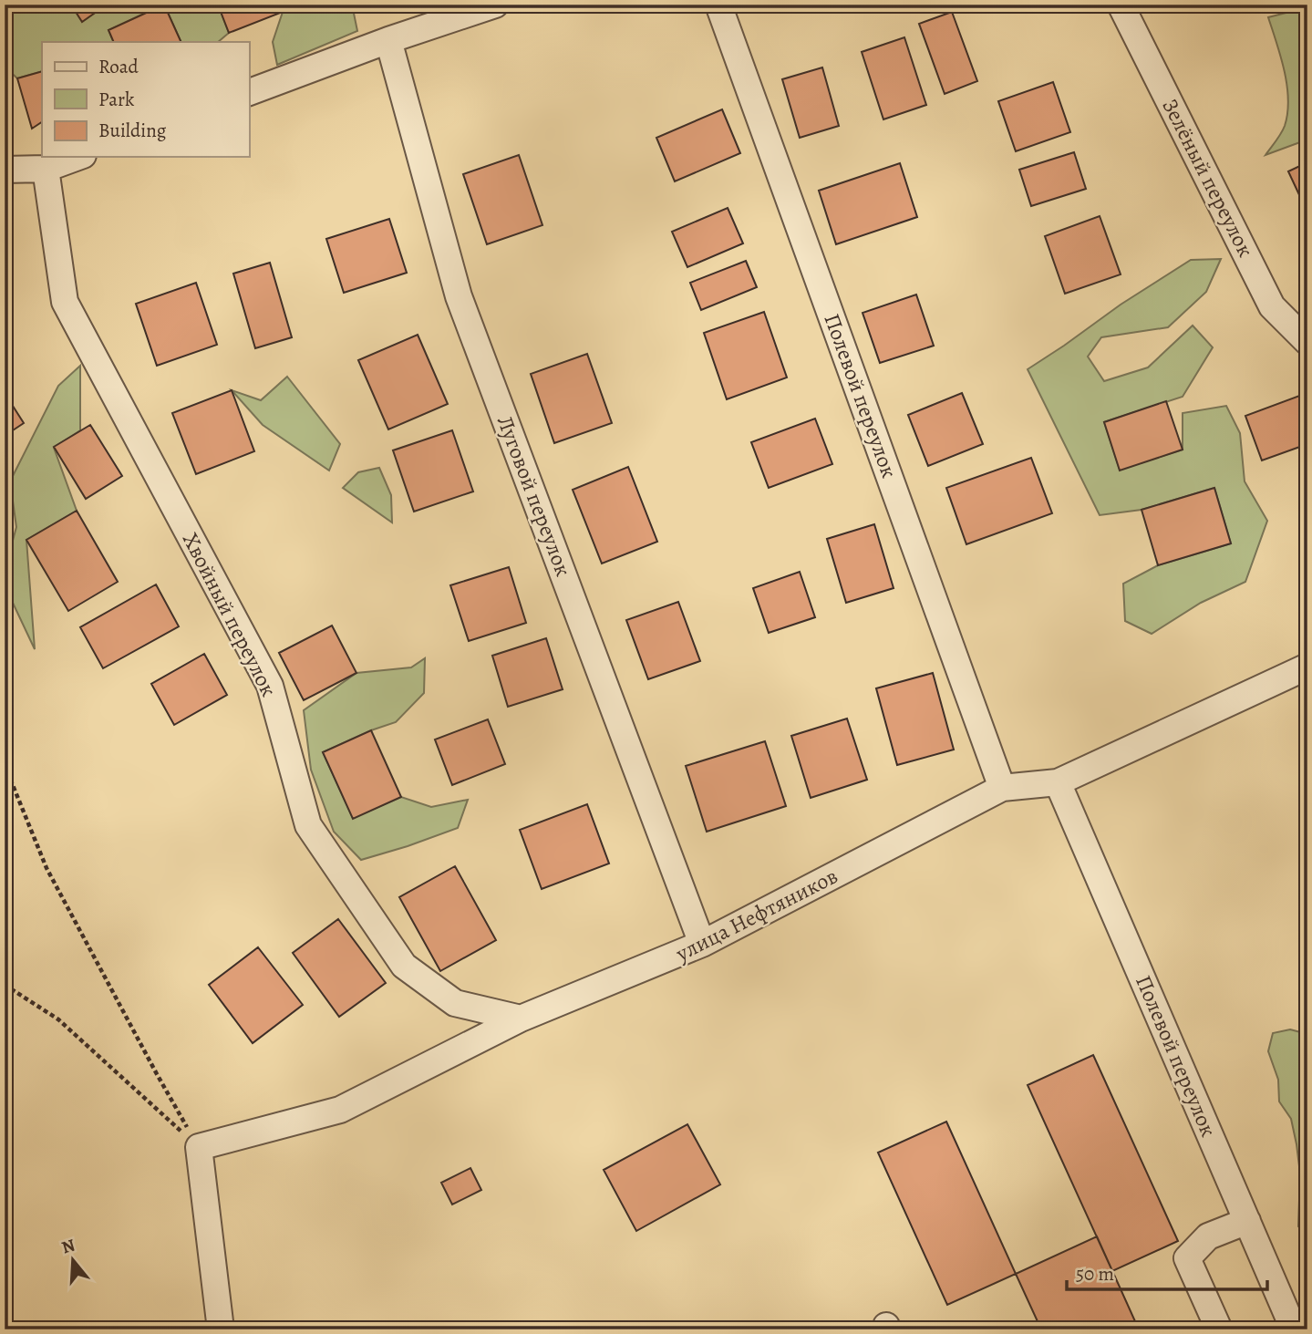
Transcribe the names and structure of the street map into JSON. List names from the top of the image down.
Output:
{
  "streets": {
    "street": [
      "Зелёный переулок",
      "Полевой переулок",
      "Луговой переулок",
      "Хвойный переулок",
      "улица Нефтяников"
    ]
  },
  "crossings": [
    ["Полевой переулок", "улица Нефтяников"],
    ["Луговой переулок", "улица Нефтяников"],
    ["Хвойный переулок", "улица Нефтяников"]
  ],
  "legend": ["Road", "Park", "Building"],
  "scale_bar": "50 m",
  "north": "top"
}
